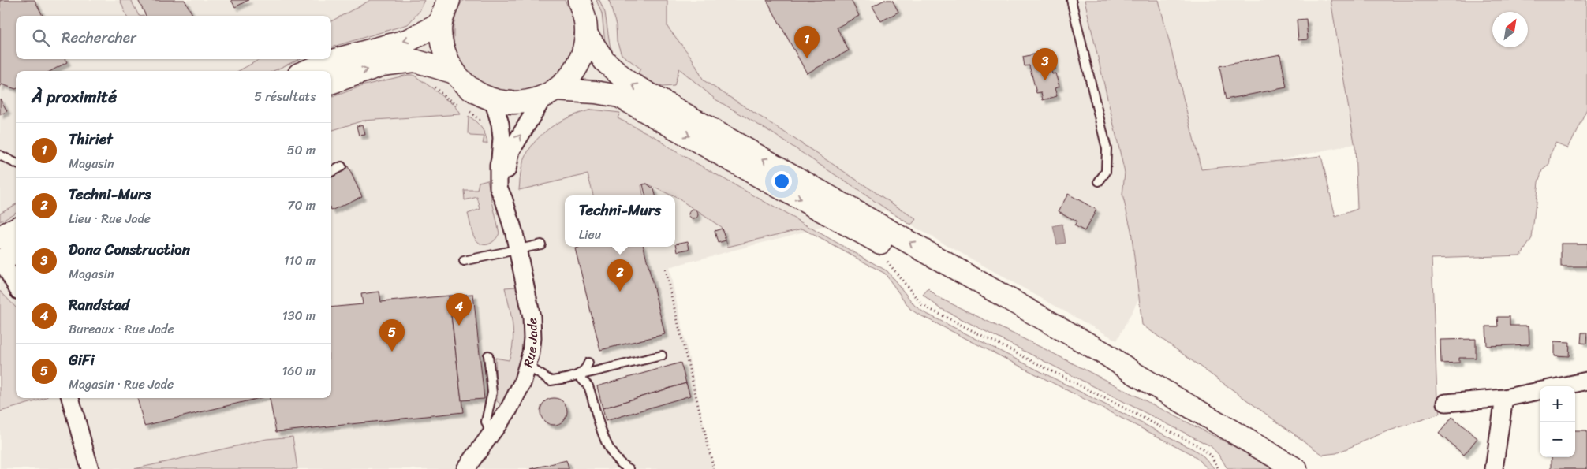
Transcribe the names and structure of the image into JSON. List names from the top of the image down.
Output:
{
  "streets": {
    "street": ["Rue Jade"]
  },
  "north": "top right",
  "page": {
    "search": "Rechercher",
    "pins": [
      "1",
      "3",
      "2",
      "4",
      "5"
    ],
    "heading": ["À proximité", "5 résultats"],
    "list": [
      {
        "mark": "1",
        "name": "Thiriet",
        "note": "Magasin",
        "value": "50 m"
      },
      {
        "mark": "2",
        "name": "Techni-Murs",
        "note": "Lieu · Rue Jade",
        "value": "70 m"
      },
      {
        "mark": "3",
        "name": "Dona Construction",
        "note": "Magasin",
        "value": "110 m"
      },
      {
        "mark": "4",
        "name": "Randstad",
        "note": "Bureaux · Rue Jade",
        "value": "130 m"
      },
      {
        "mark": "5",
        "name": "GiFi",
        "note": "Magasin · Rue Jade",
        "value": "160 m"
      }
    ],
    "popup": ["Techni-Murs", "Lieu"],
    "map_buttons": ["+", "−"]
  }
}
